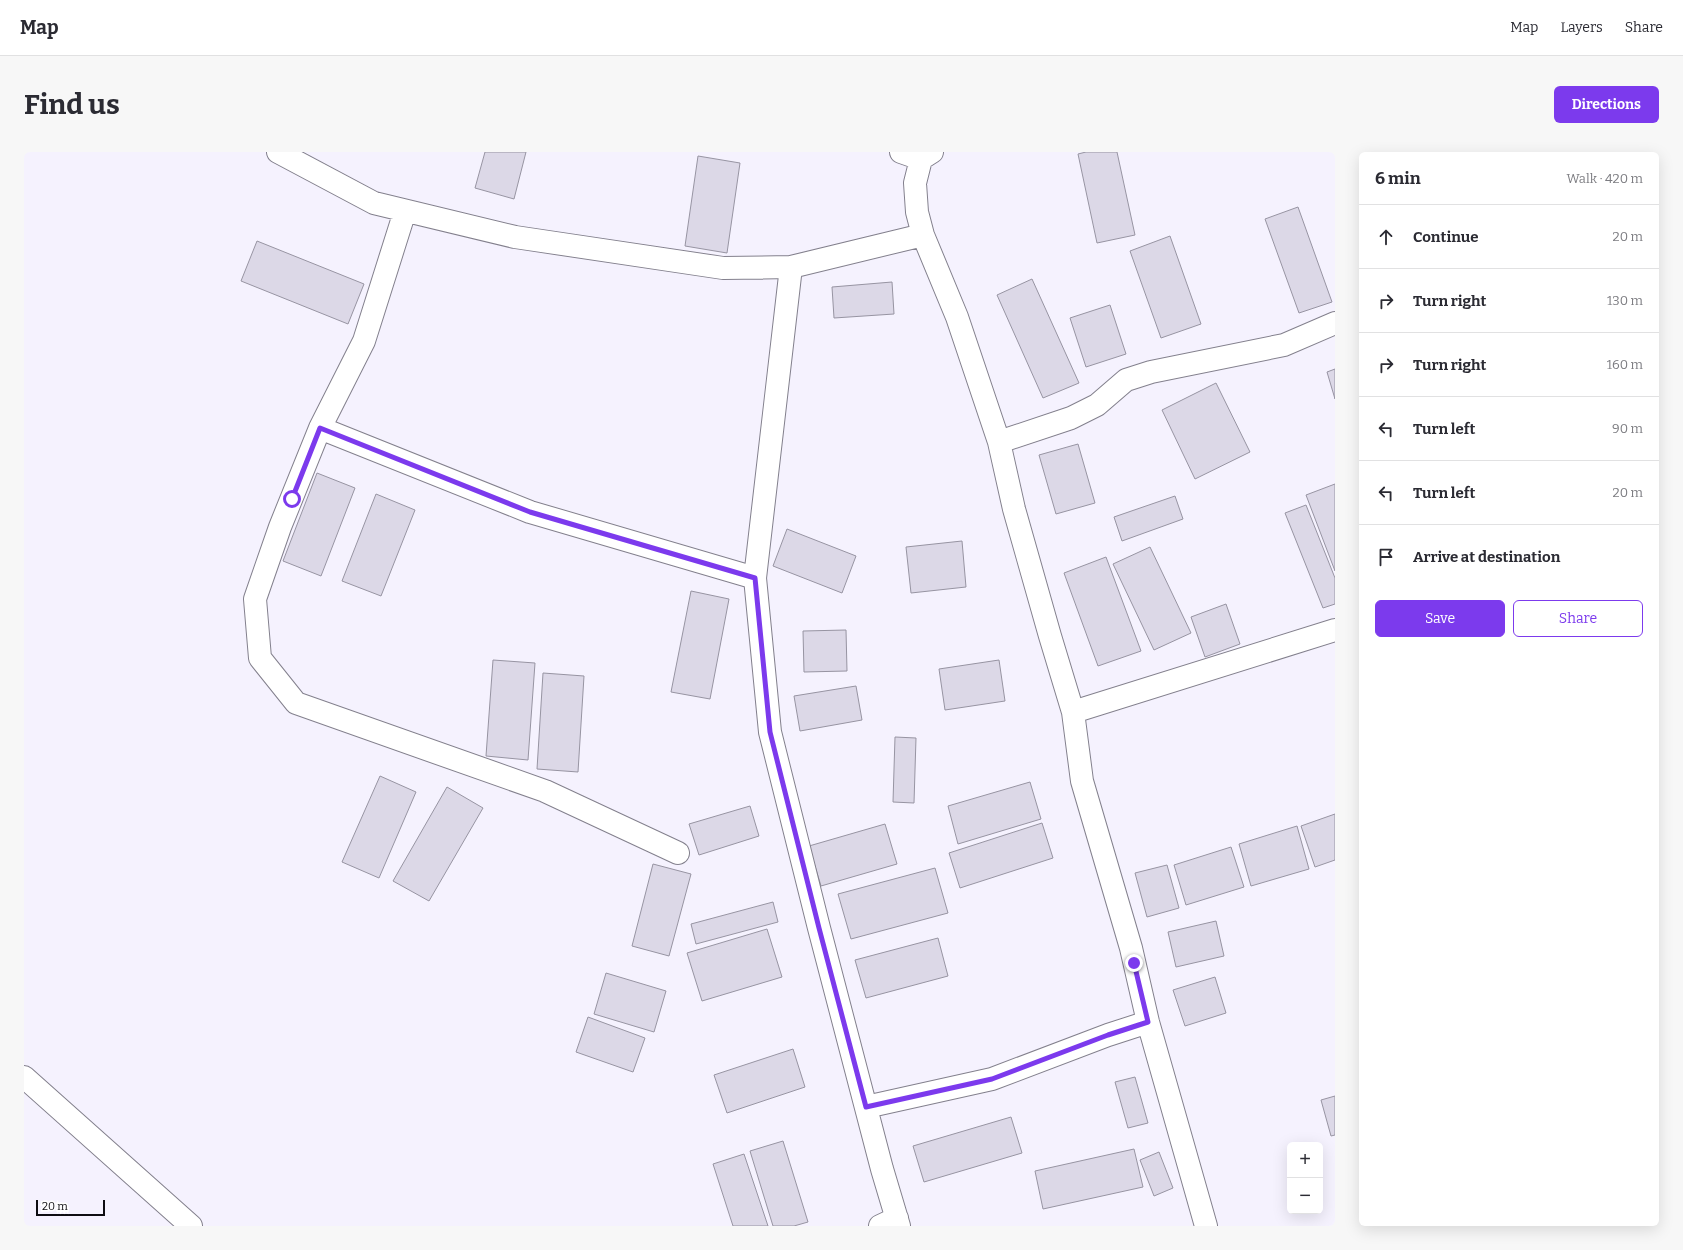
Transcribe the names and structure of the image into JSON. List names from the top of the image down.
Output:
{
  "scale_bar": "20 m",
  "page": {
    "header": "Map",
    "nav": ["Map", "Layers", "Share"],
    "buttons": [
      "Directions",
      ["Save", "Share"]
    ],
    "title": "Find us",
    "heading": ["6 min", "Walk · 420 m"],
    "list": [
      ["Continue", "20 m"],
      ["Turn right", "130 m"],
      ["Turn right", "160 m"],
      ["Turn left", "90 m"],
      ["Turn left", "20 m"],
      "Arrive at destination"
    ],
    "map_buttons": ["+", "−"],
    "scale": "20 m"
  }
}
